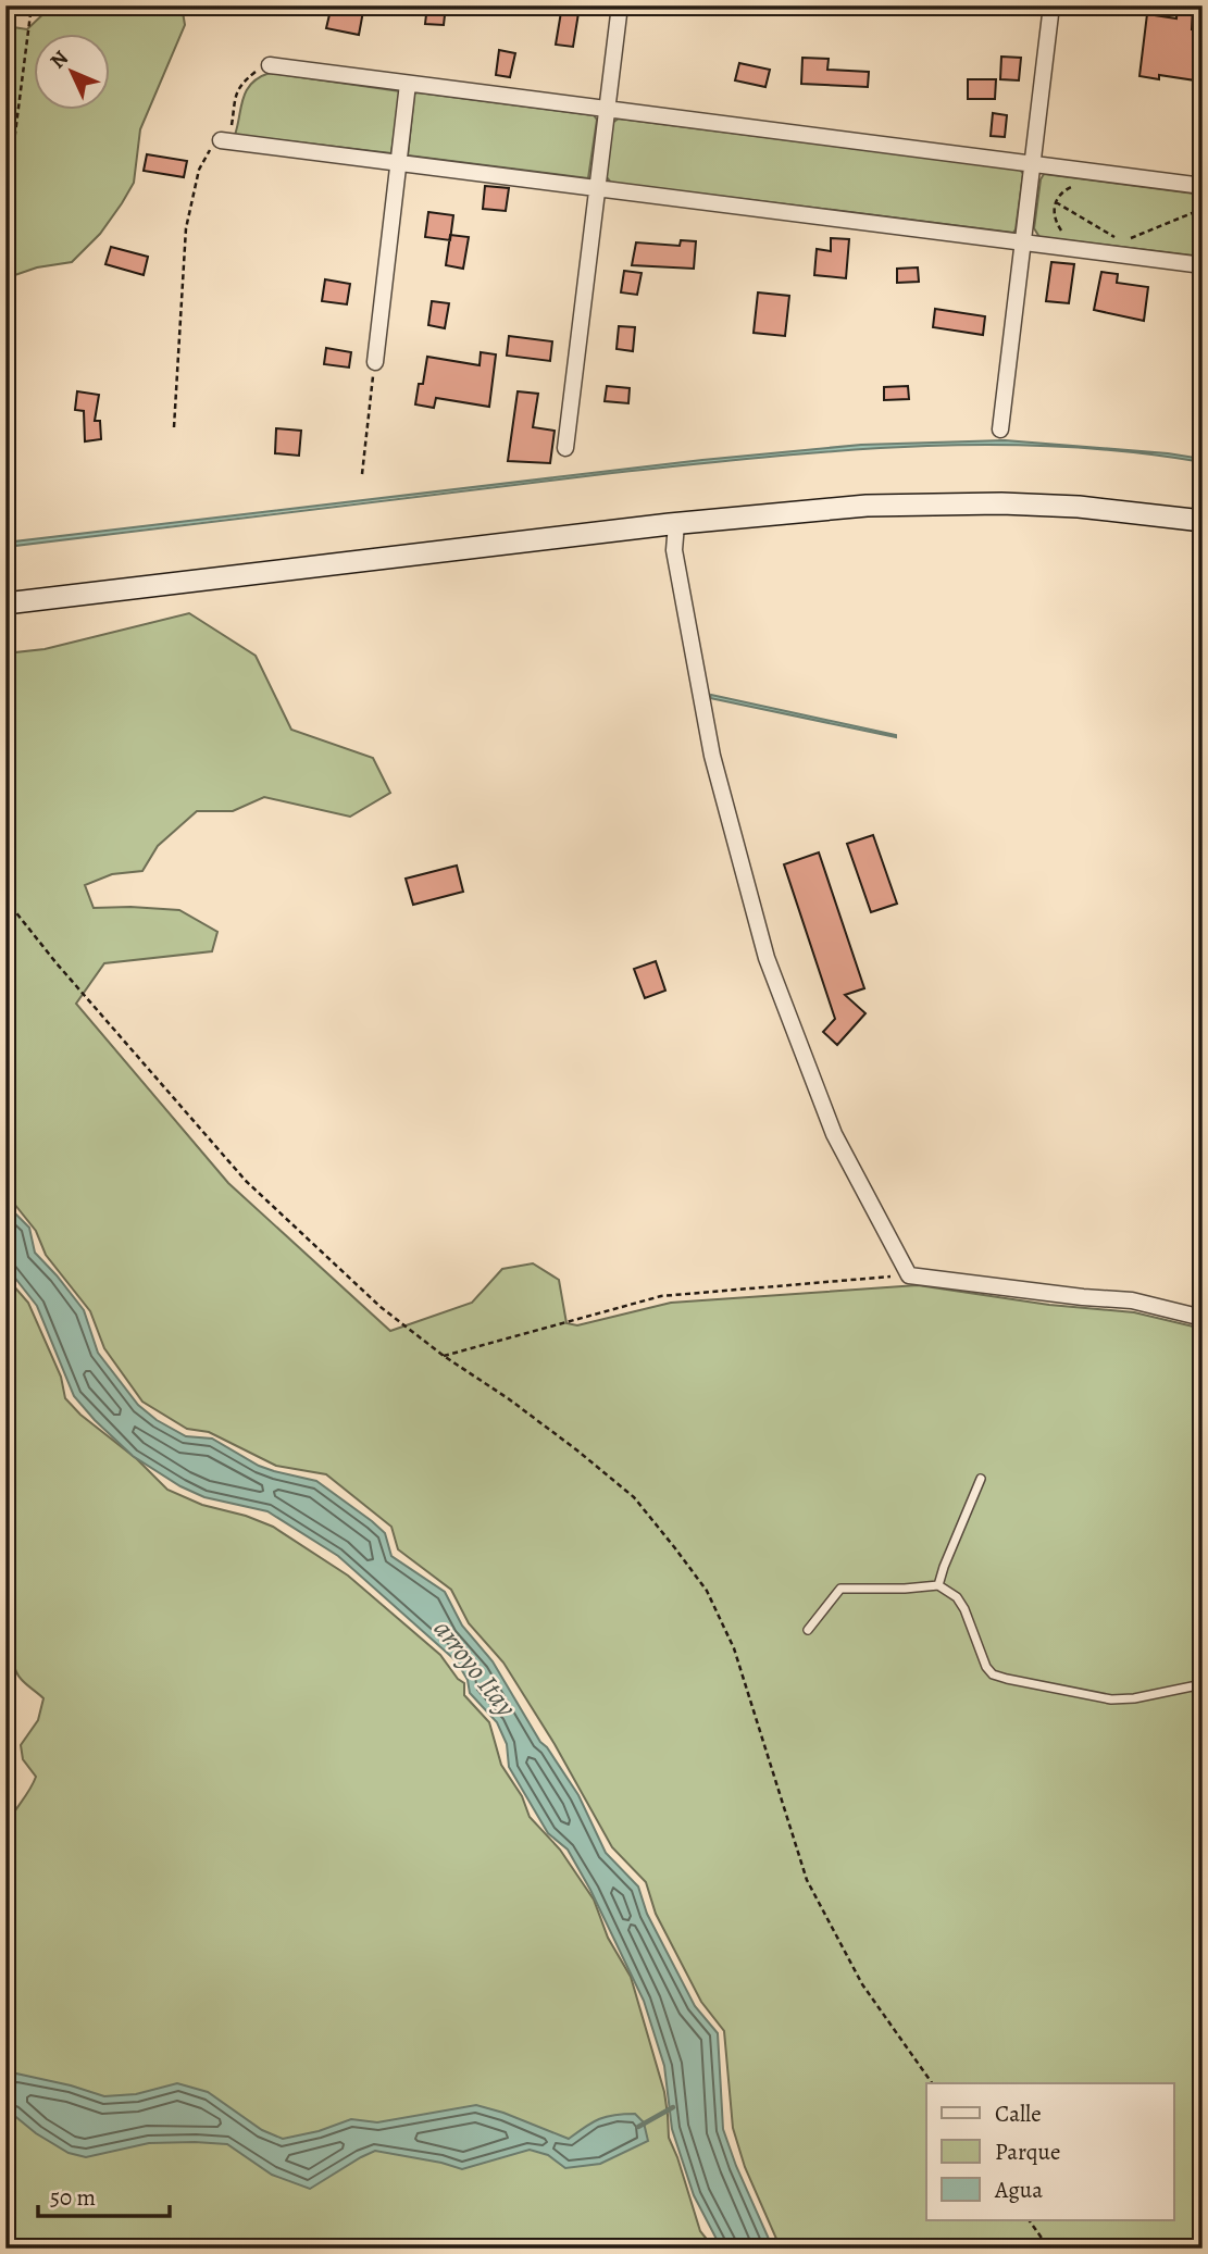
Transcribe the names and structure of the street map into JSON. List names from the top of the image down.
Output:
{
  "water": ["arroyo Itay"],
  "legend": ["Calle", "Parque", "Agua"],
  "scale_bar": "50 m",
  "north": "top left"
}
